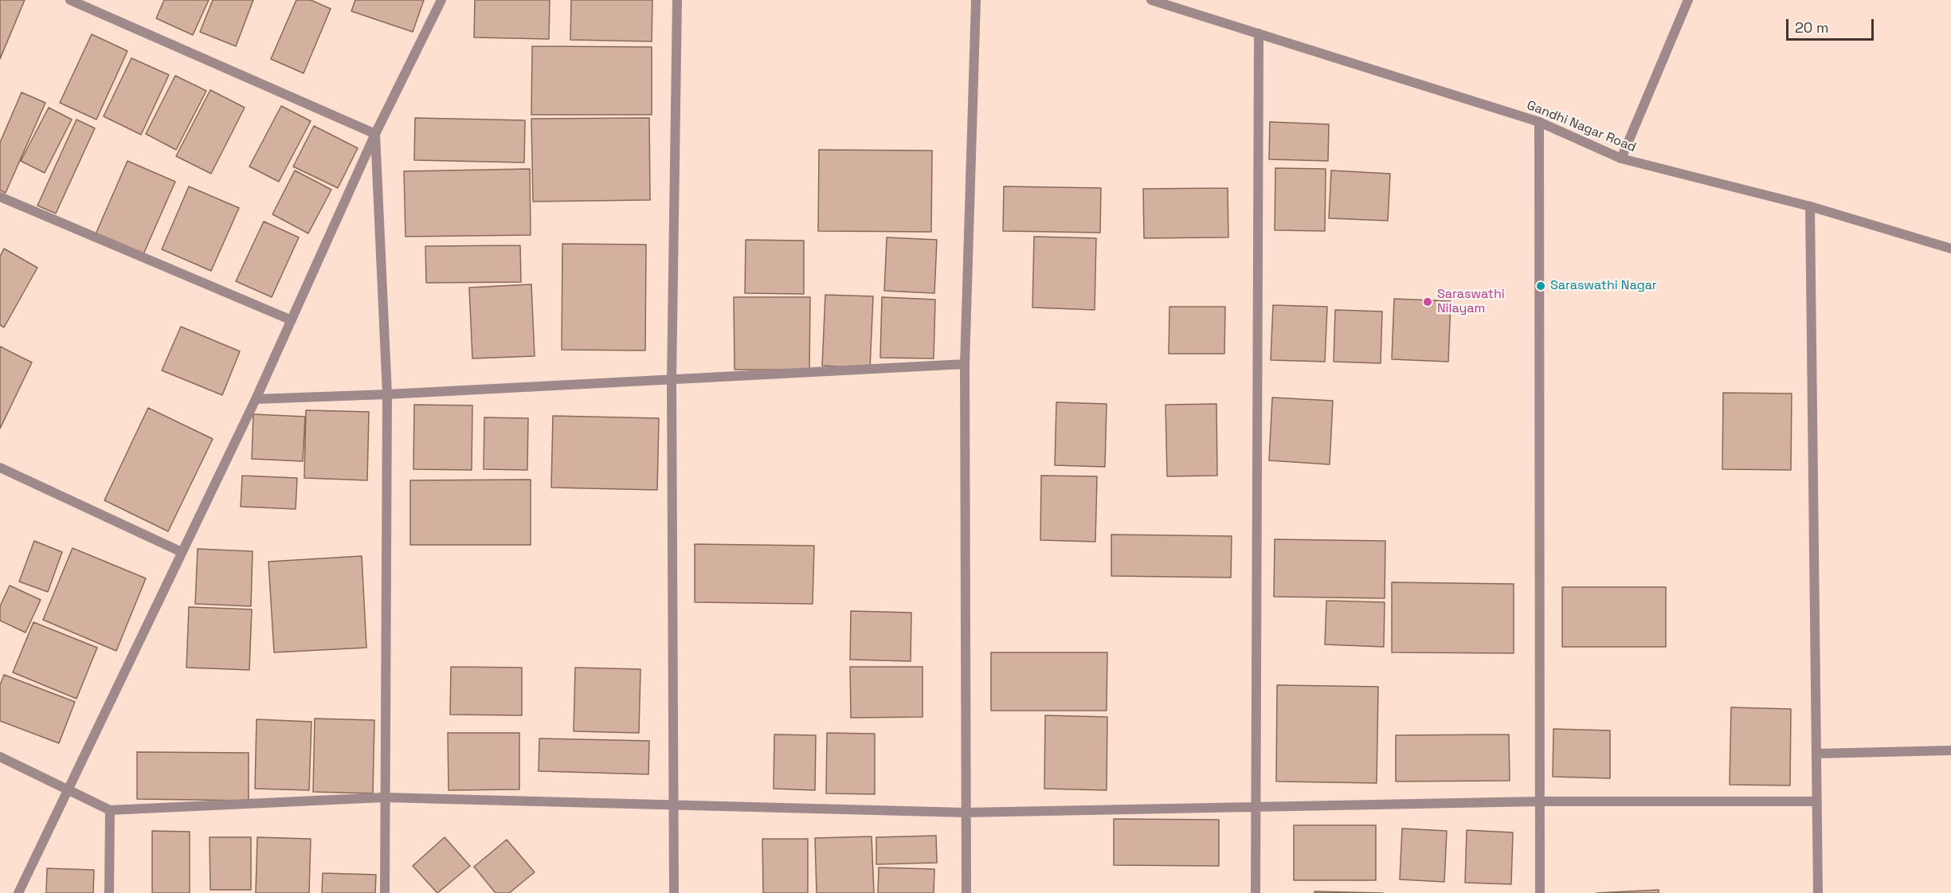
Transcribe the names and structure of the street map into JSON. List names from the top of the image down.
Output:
{
  "streets": {
    "street": ["Gandhi Nagar Road"]
  },
  "places": ["Saraswathi Nagar", "Saraswathi Nilayam"],
  "scale_bar": "20 m"
}
